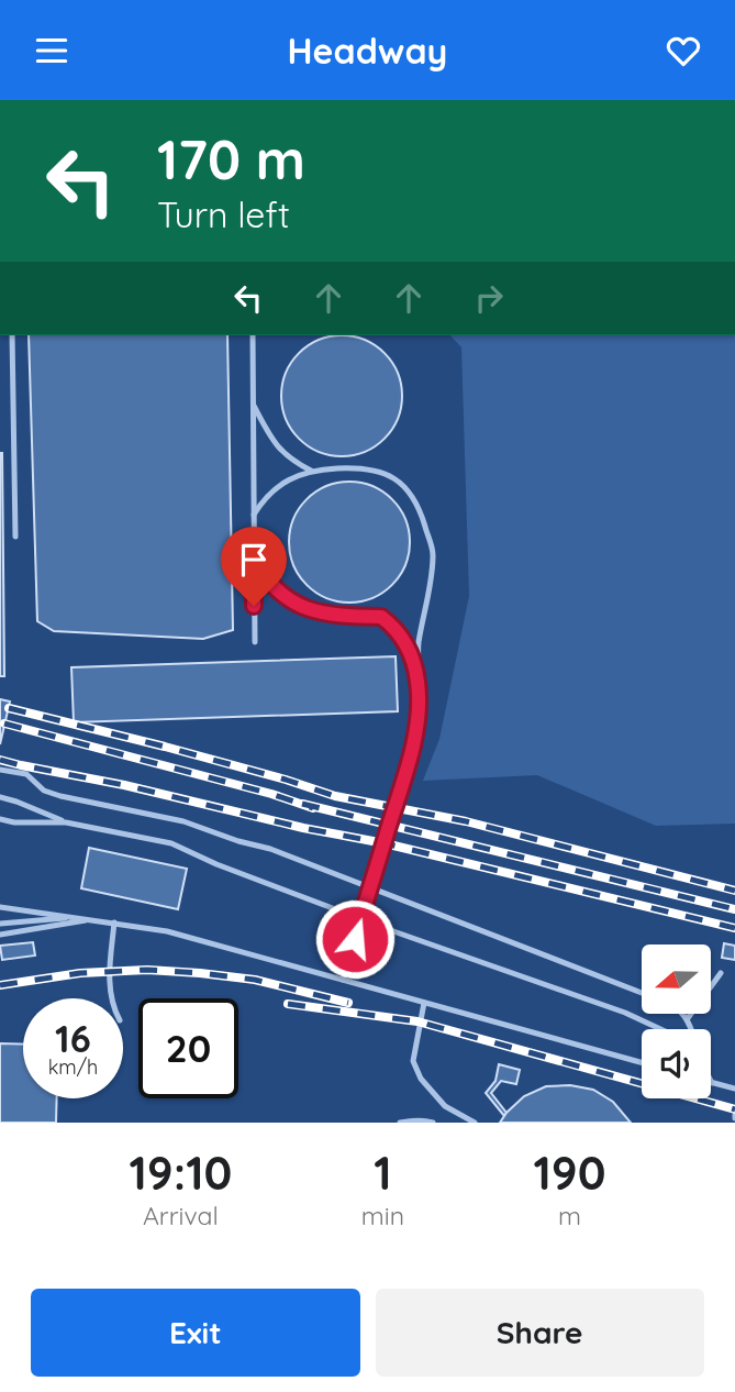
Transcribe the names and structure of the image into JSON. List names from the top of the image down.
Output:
{
  "north": "left",
  "page": {
    "header": "Headway",
    "turn": ["170 m", "Turn left"],
    "speed": "16 km/h",
    "limit": "20",
    "eta": [
      "19:10",
      "Arrival",
      "1",
      "min",
      "190",
      "m"
    ],
    "buttons": ["Exit", "Share"]
  }
}
